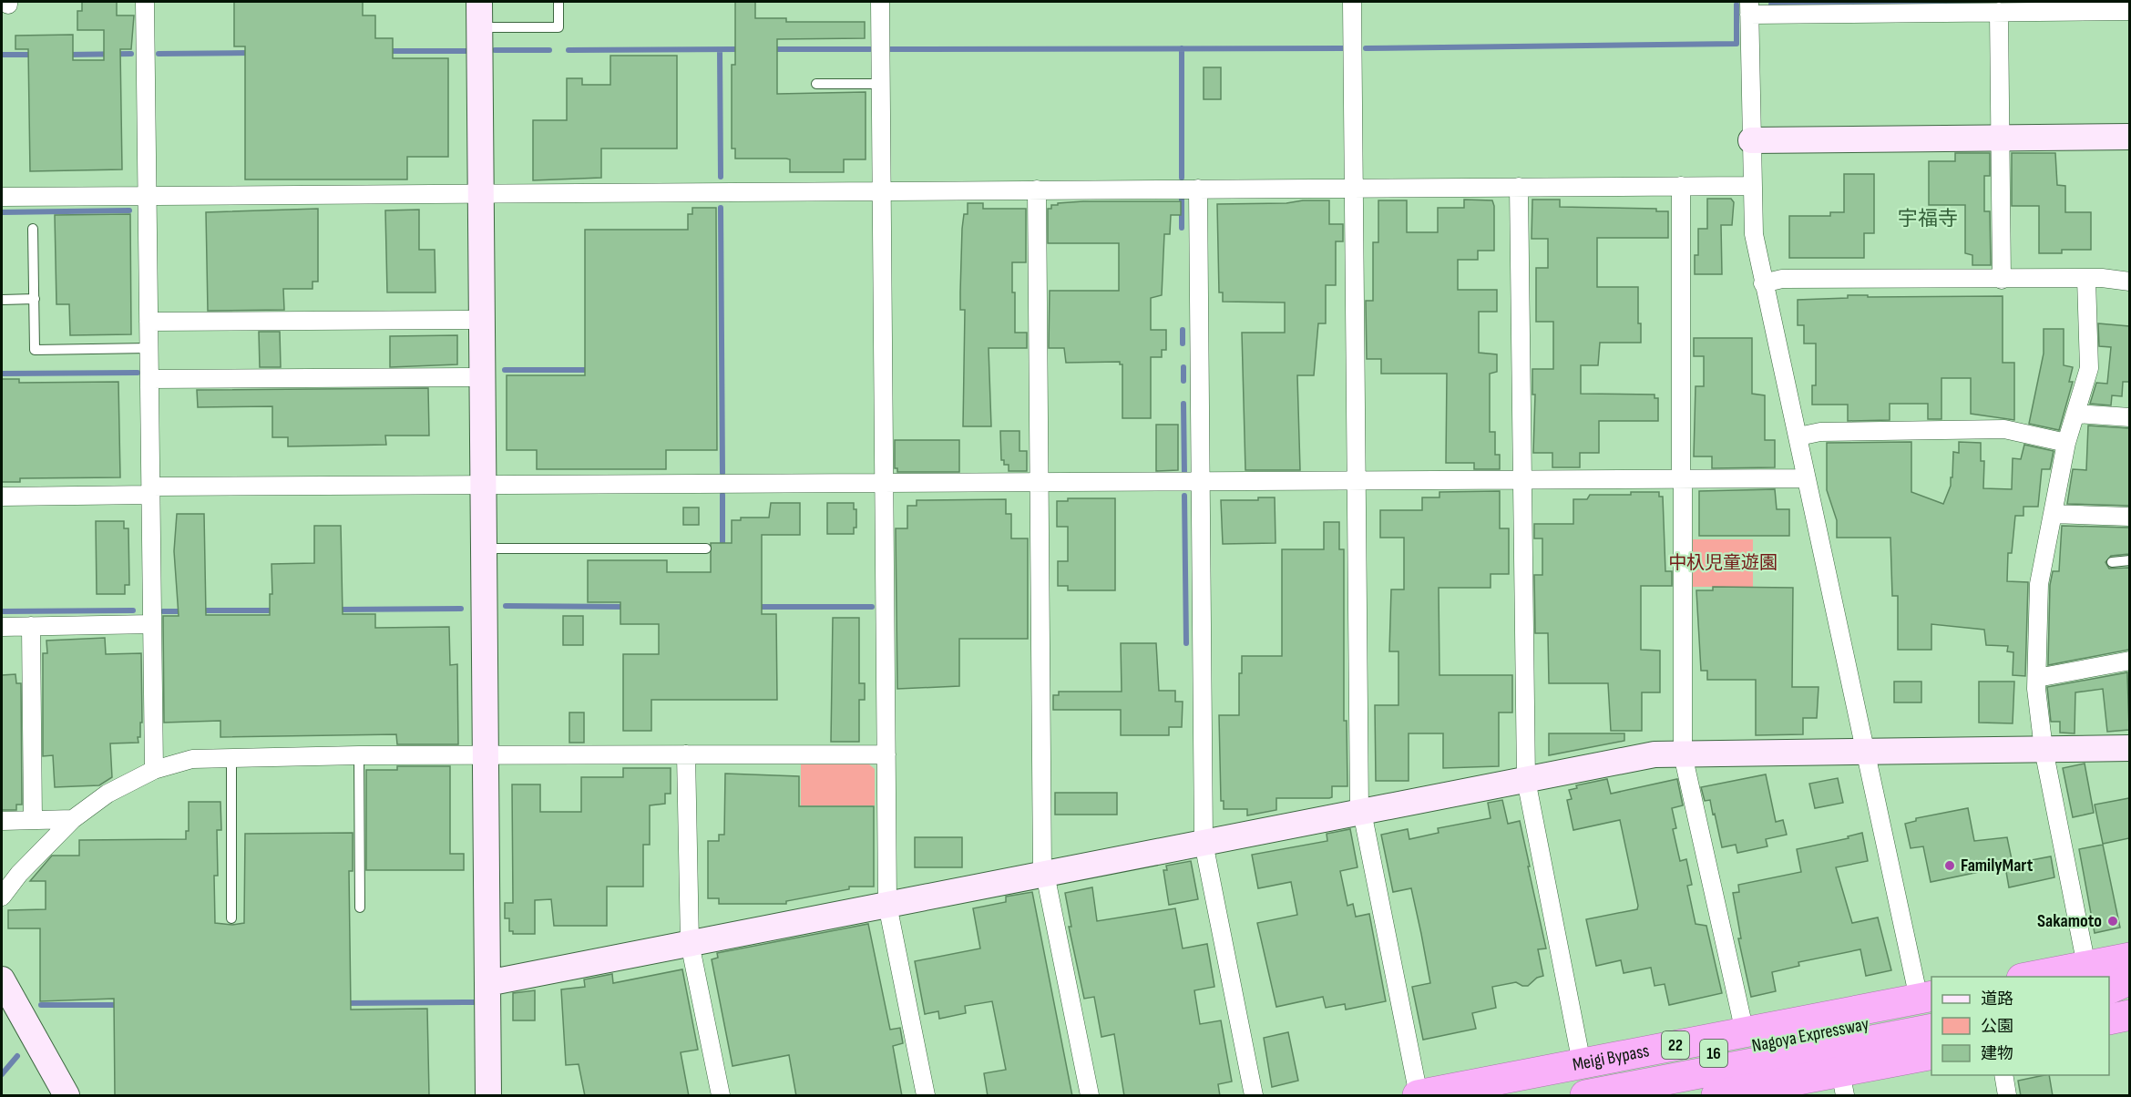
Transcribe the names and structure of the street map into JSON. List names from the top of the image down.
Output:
{
  "streets": {
    "highway": [
      "Nagoya Expressway",
      "22",
      "16",
      "Meigi Bypass"
    ]
  },
  "crossings": [
    ["Nagoya Expressway", "Meigi Bypass"]
  ],
  "districts": ["宇福寺"],
  "parks": ["中杁児童遊園"],
  "places": ["FamilyMart", "Sakamoto"],
  "legend": ["道路", "公園", "建物"]
}
